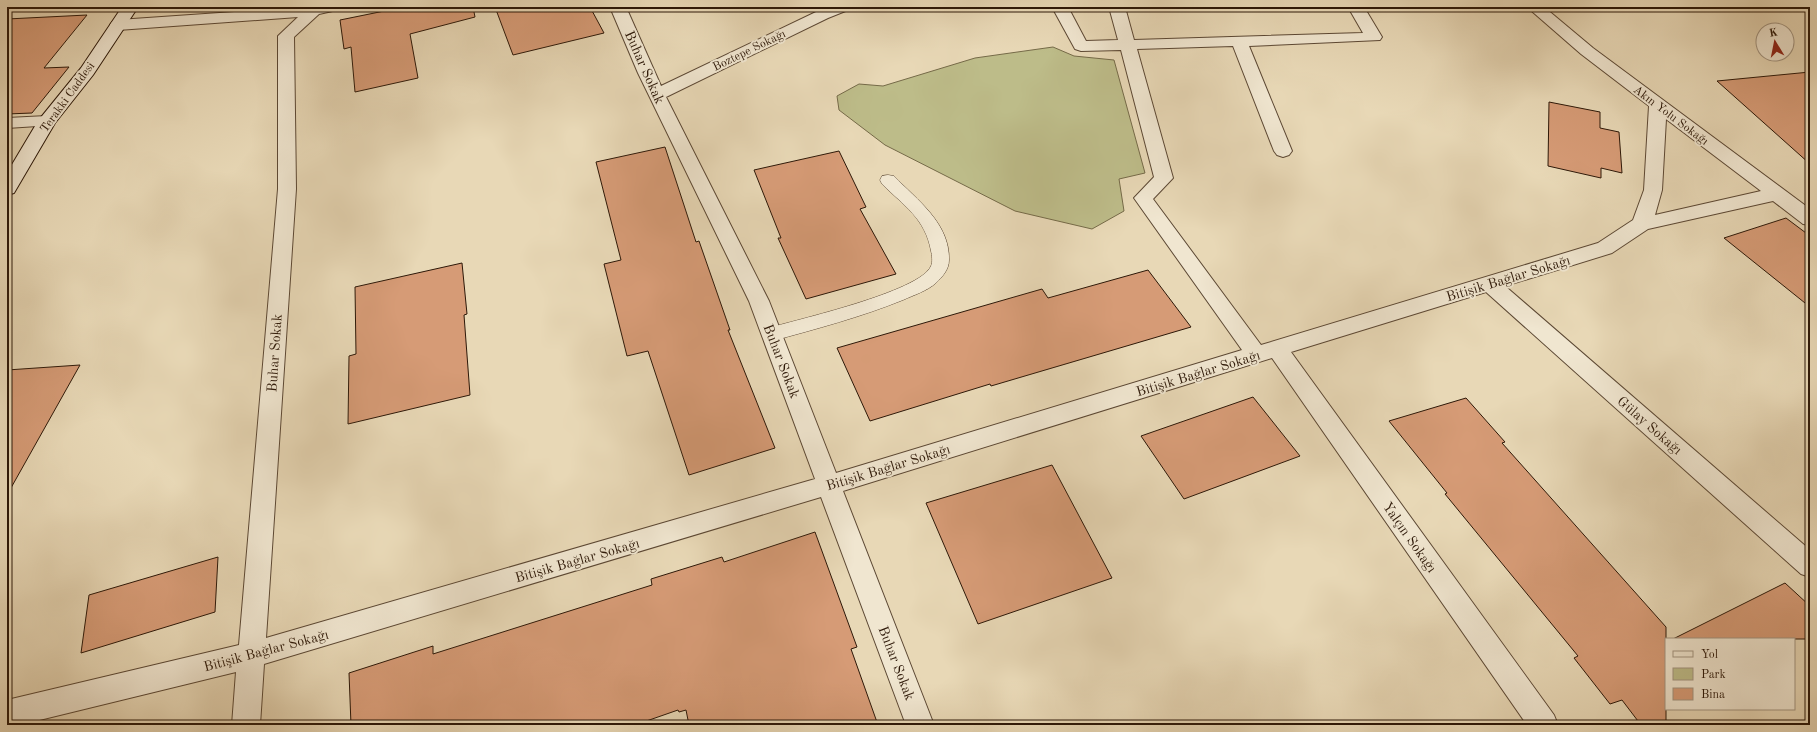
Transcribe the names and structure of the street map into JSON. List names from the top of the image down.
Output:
{
  "streets": {
    "street": [
      "Boztepe Sokağı",
      "Buhar Sokak",
      "Terakki Caddesi",
      "Akın Yolu Sokağı",
      "Bitişik Bağlar Sokağı",
      "Gülay Sokağı",
      "Yalçın Sokağı"
    ]
  },
  "crossings": [
    ["Boztepe Sokağı", "Buhar Sokak"],
    ["Buhar Sokak", "Bitişik Bağlar Sokağı"],
    ["Bitişik Bağlar Sokağı", "Gülay Sokağı"],
    ["Bitişik Bağlar Sokağı", "Yalçın Sokağı"]
  ],
  "legend": ["Yol", "Park", "Bina"],
  "north": "top"
}
